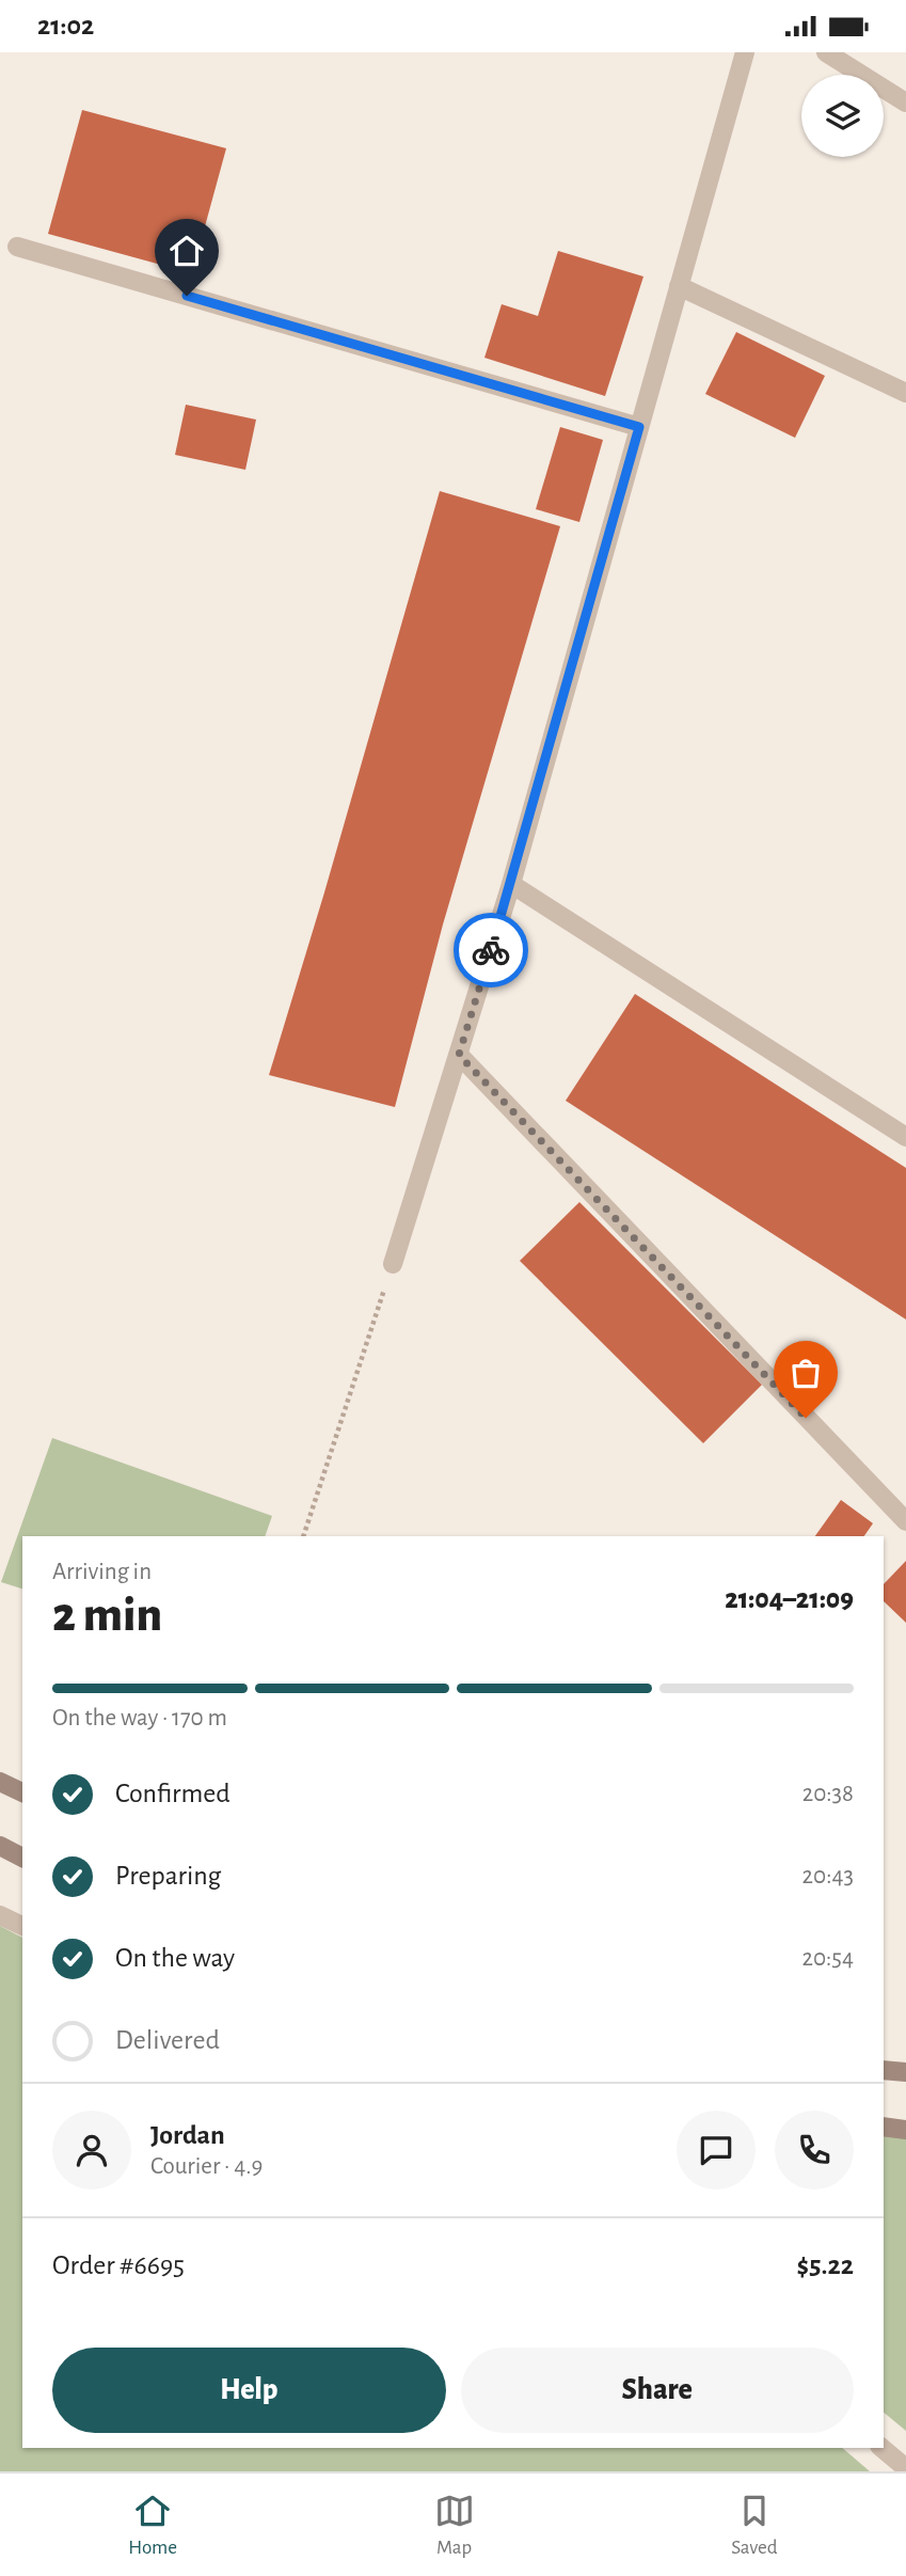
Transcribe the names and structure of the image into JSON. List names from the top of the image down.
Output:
{
  "page": {
    "status": "21:02",
    "heading": ["2 min", "Arriving in", "21:04–21:09"],
    "panel": [
      "Jordan",
      "Courier · 4.9",
      "Order #6695",
      "$5.22"
    ],
    "bar": "On the way · 170 m",
    "list": [
      ["Confirmed", "20:38"],
      ["Preparing", "20:43"],
      ["On the way", "20:54"],
      "Delivered"
    ],
    "buttons": ["Help", "Share"],
    "tabs": ["Home", "Map", "Saved"]
  }
}
